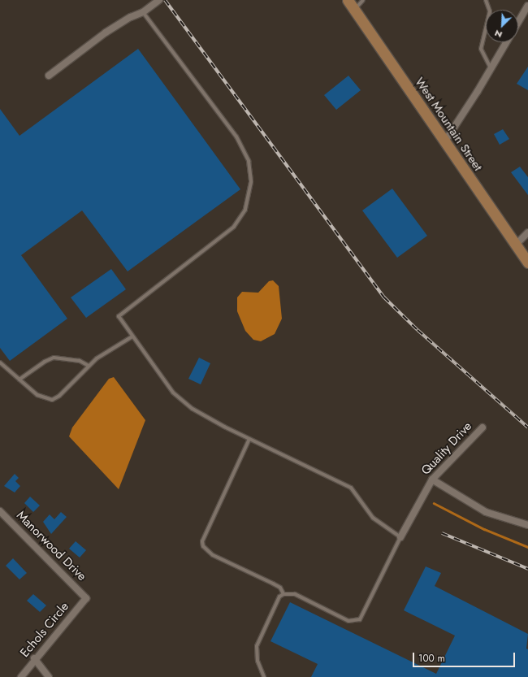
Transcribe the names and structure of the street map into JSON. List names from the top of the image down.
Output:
{
  "streets": {
    "main road": ["West Mountain Street"],
    "street": ["Quality Drive", "Manorwood Drive", "Echols Circle"]
  },
  "crossings": [
    ["Manorwood Drive", "Echols Circle"]
  ],
  "scale_bar": "100 m",
  "north": "bottom left"
}
